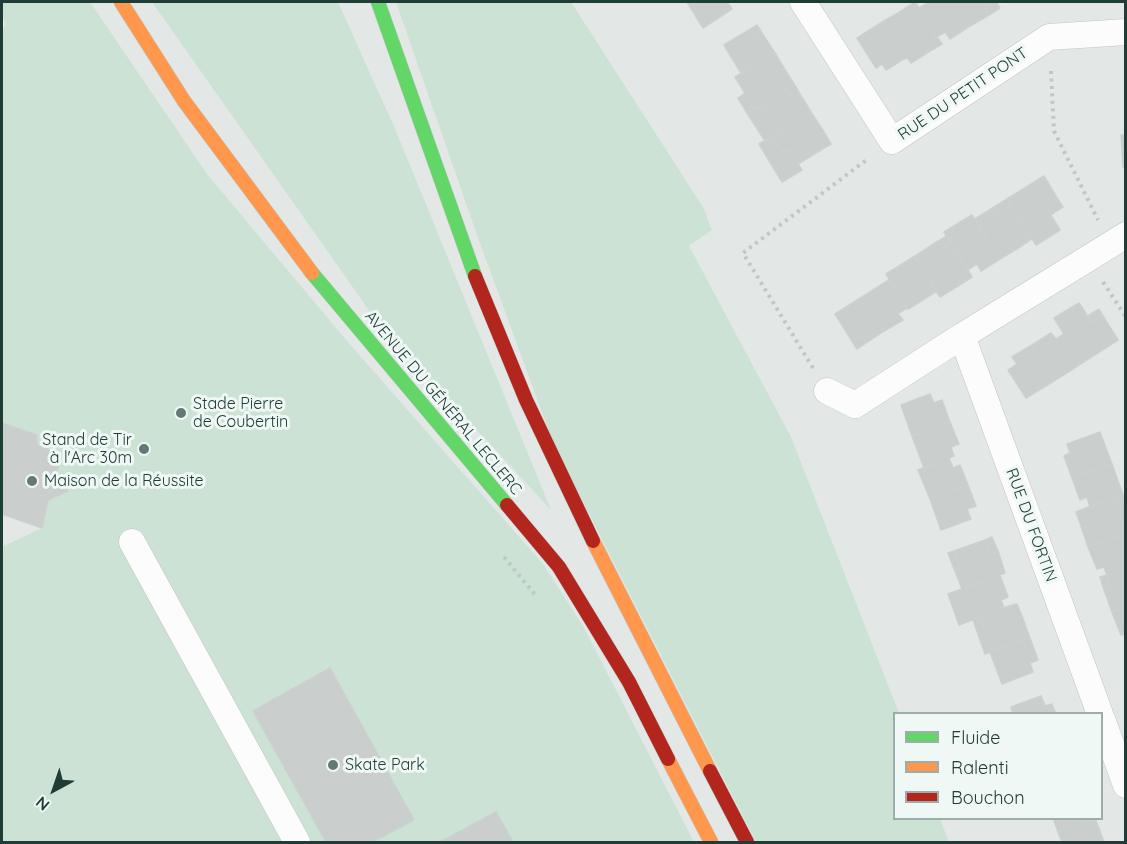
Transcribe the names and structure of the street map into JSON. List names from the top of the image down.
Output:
{
  "streets": {
    "main road": ["AVENUE DU GÉNÉRAL LECLERC"],
    "street": ["RUE DU PETIT PONT", "RUE DU FORTIN"]
  },
  "places": [
    "Stade Pierre de Coubertin",
    "Stand de Tir à l'Arc 30m",
    "Maison de la Réussite",
    "Skate Park"
  ],
  "legend": ["Fluide", "Ralenti", "Bouchon"],
  "north": "bottom left"
}
